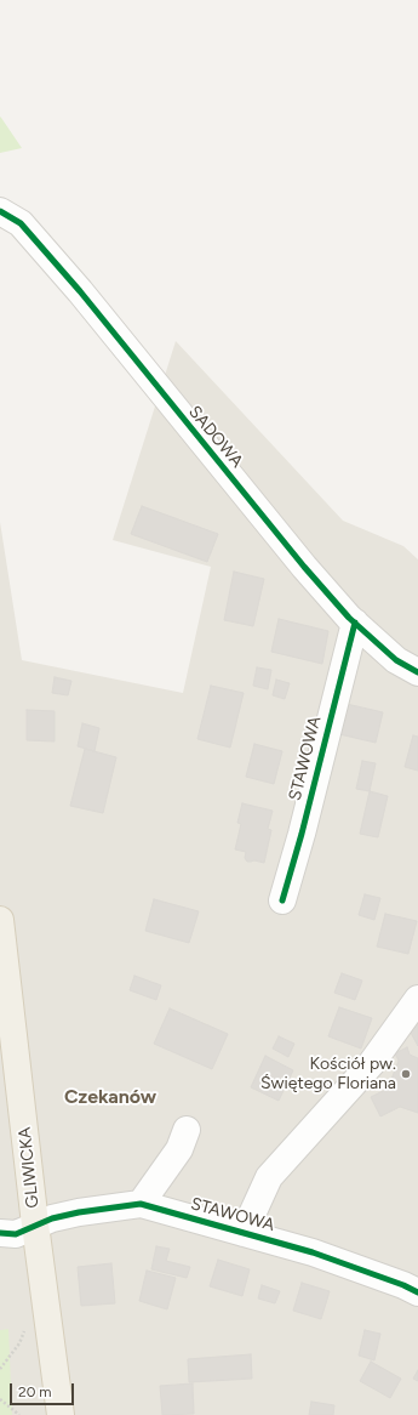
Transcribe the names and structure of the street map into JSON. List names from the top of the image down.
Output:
{
  "streets": {
    "main road": ["GLIWICKA"],
    "street": ["SADOWA", "STAWOWA"]
  },
  "crossings": [
    ["SADOWA", "STAWOWA"],
    ["STAWOWA", "GLIWICKA"]
  ],
  "districts": ["Czekanów"],
  "places": ["Kościół pw. Świętego Floriana"],
  "scale_bar": "20 m"
}
